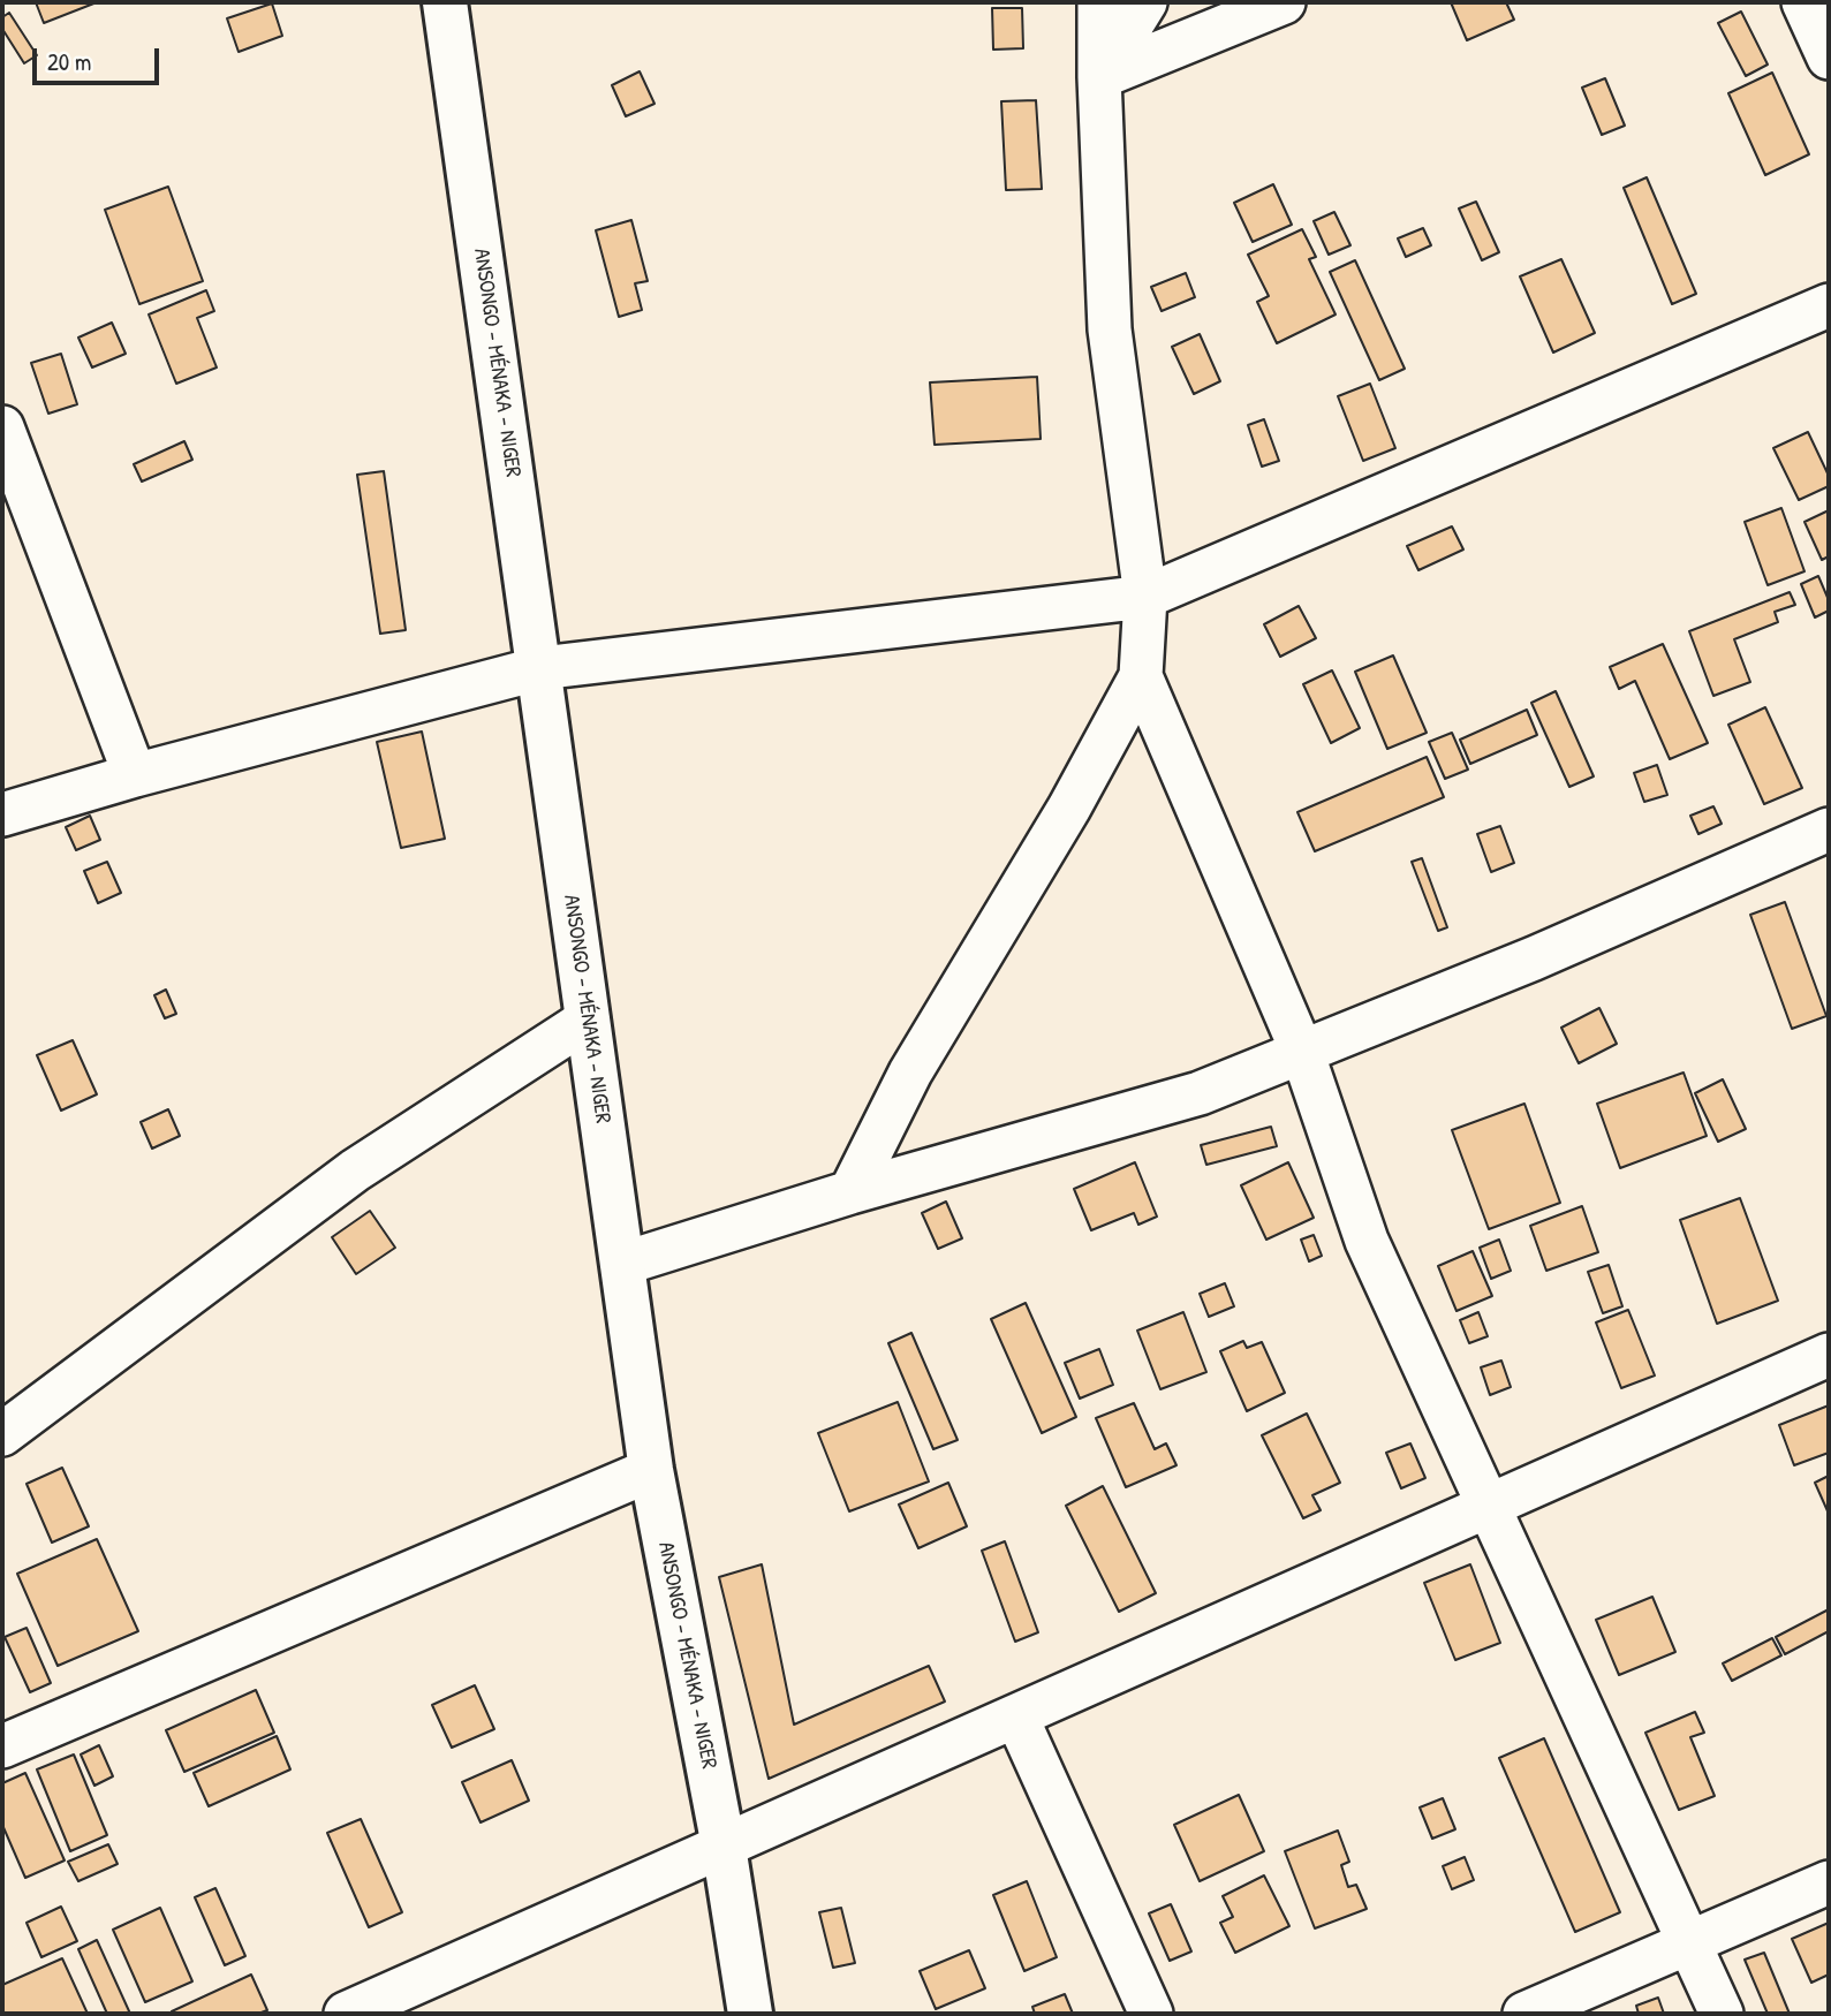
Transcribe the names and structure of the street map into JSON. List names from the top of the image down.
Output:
{
  "streets": {
    "main road": ["ANSONGO - MÉNAKA - NIGER"]
  },
  "scale_bar": "20 m"
}
